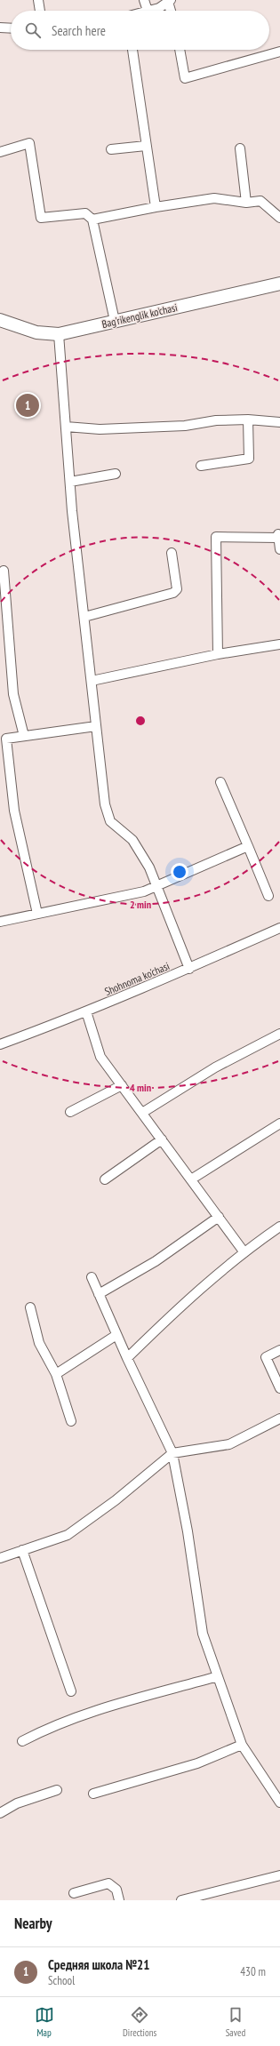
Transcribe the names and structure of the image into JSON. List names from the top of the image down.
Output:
{
  "streets": {
    "main road": ["Bag'rikenglik ko'chasi"],
    "street": ["Shohnoma ko'chasi"]
  },
  "page": {
    "search": "Search here",
    "pins": "1",
    "heading": "Nearby",
    "list": [
      {
        "mark": "1",
        "name": "Средняя школа №21",
        "note": "School",
        "value": "430 m"
      }
    ],
    "nav": ["Map", "Directions", "Saved"]
  },
  "rings": ["2 min", "4 min"]
}
